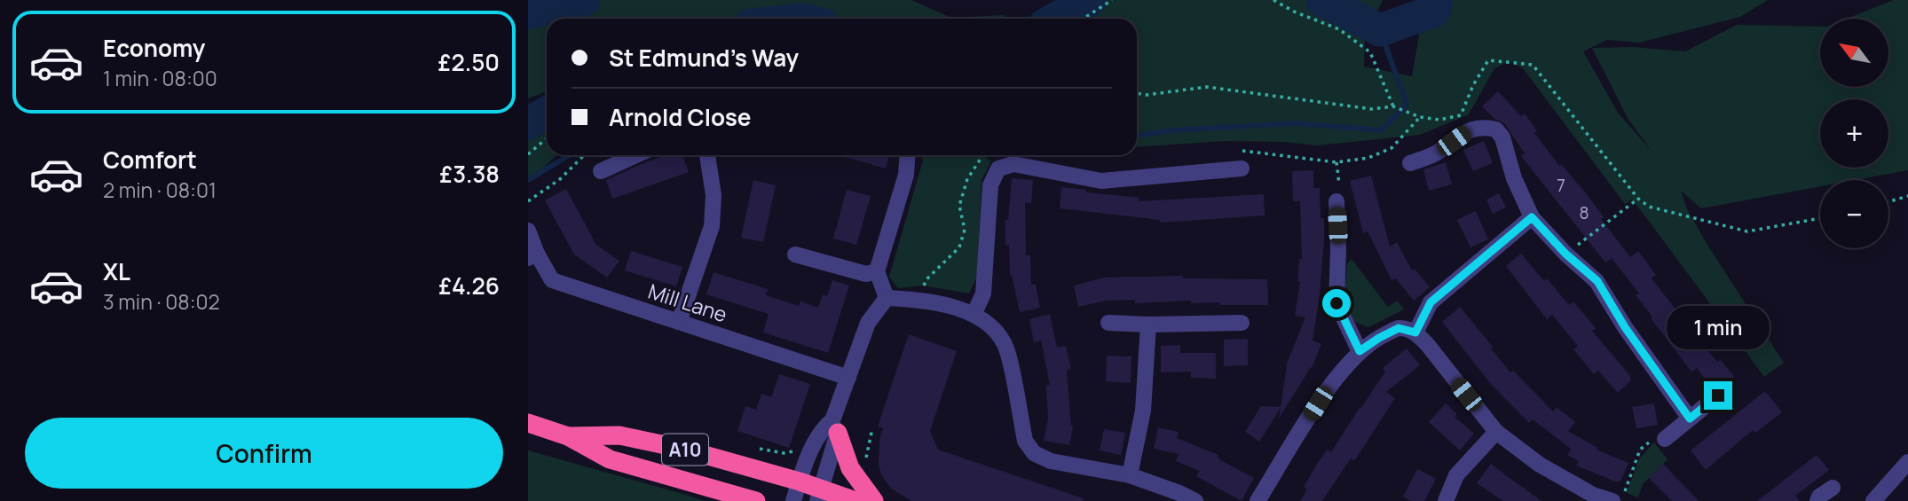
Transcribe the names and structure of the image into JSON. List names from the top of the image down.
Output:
{
  "streets": {
    "highway": ["A10"],
    "street": ["Mill Lane"]
  },
  "house_numbers": ["7", "8"],
  "north": "top left",
  "page": {
    "list": [
      {
        "name": "Economy",
        "note": "1 min · 08:00",
        "value": "£2.50"
      },
      {
        "name": "Comfort",
        "note": "2 min · 08:01",
        "value": "£3.38"
      },
      {
        "name": "XL",
        "note": "3 min · 08:02",
        "value": "£4.26"
      }
    ],
    "map_buttons": ["+", "−"],
    "banner": ["St Edmund's Way", "Arnold Close"],
    "bubble": "1 min",
    "buttons": "Confirm"
  }
}
